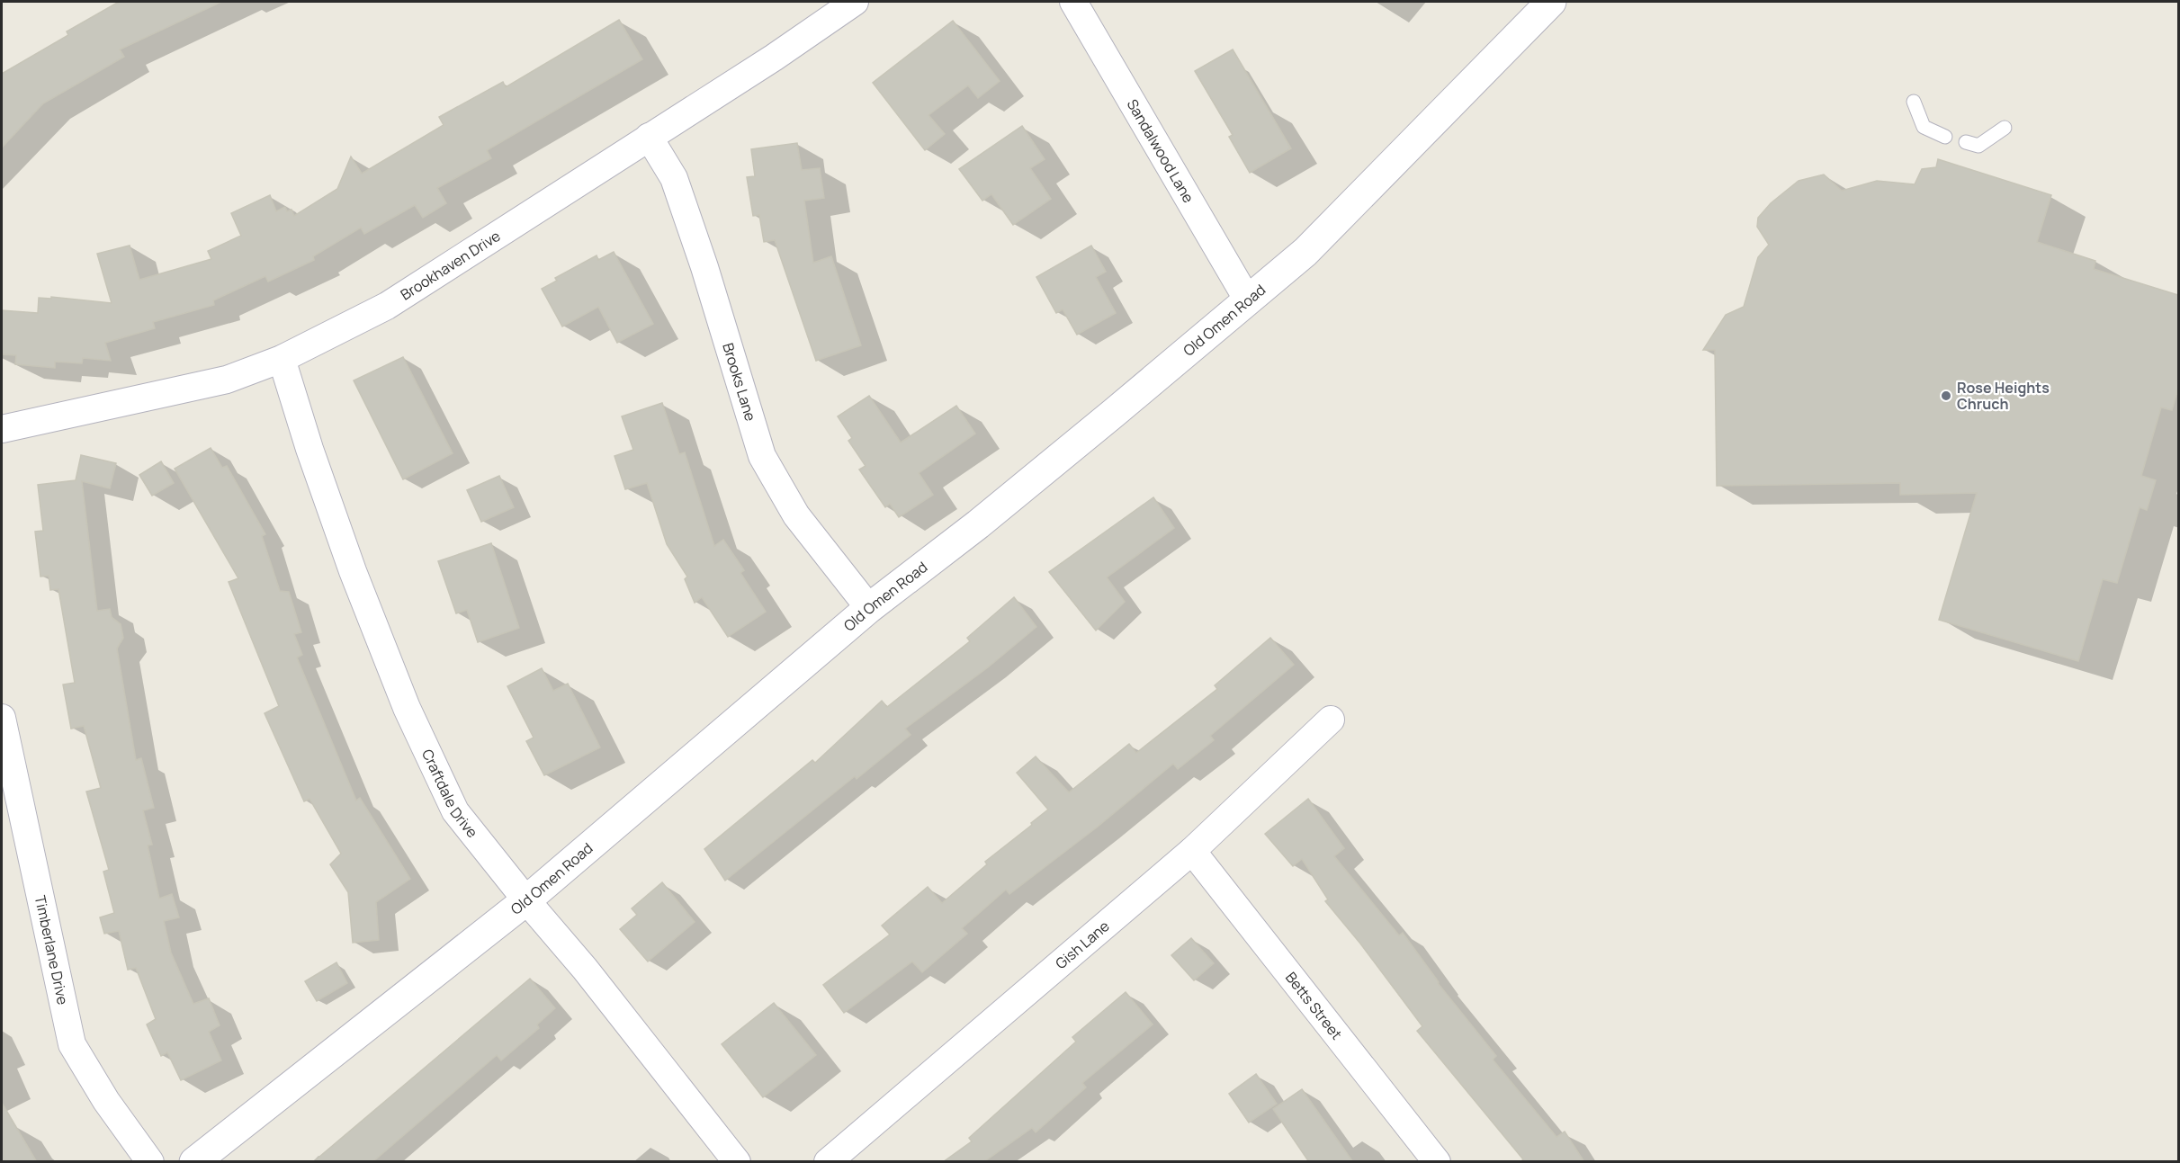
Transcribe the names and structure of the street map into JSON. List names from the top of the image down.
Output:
{
  "streets": {
    "street": [
      "Sandalwood Lane",
      "Brookhaven Drive",
      "Old Omen Road",
      "Brooks Lane",
      "Craftdale Drive",
      "Gish Lane",
      "Timberlane Drive",
      "Betts Street"
    ]
  },
  "crossings": [
    ["Sandalwood Lane", "Old Omen Road"],
    ["Brookhaven Drive", "Brooks Lane"],
    ["Brookhaven Drive", "Craftdale Drive"],
    ["Old Omen Road", "Brooks Lane"],
    ["Old Omen Road", "Craftdale Drive"],
    ["Gish Lane", "Betts Street"]
  ],
  "places": ["Rose Heights Chruch"]
}
